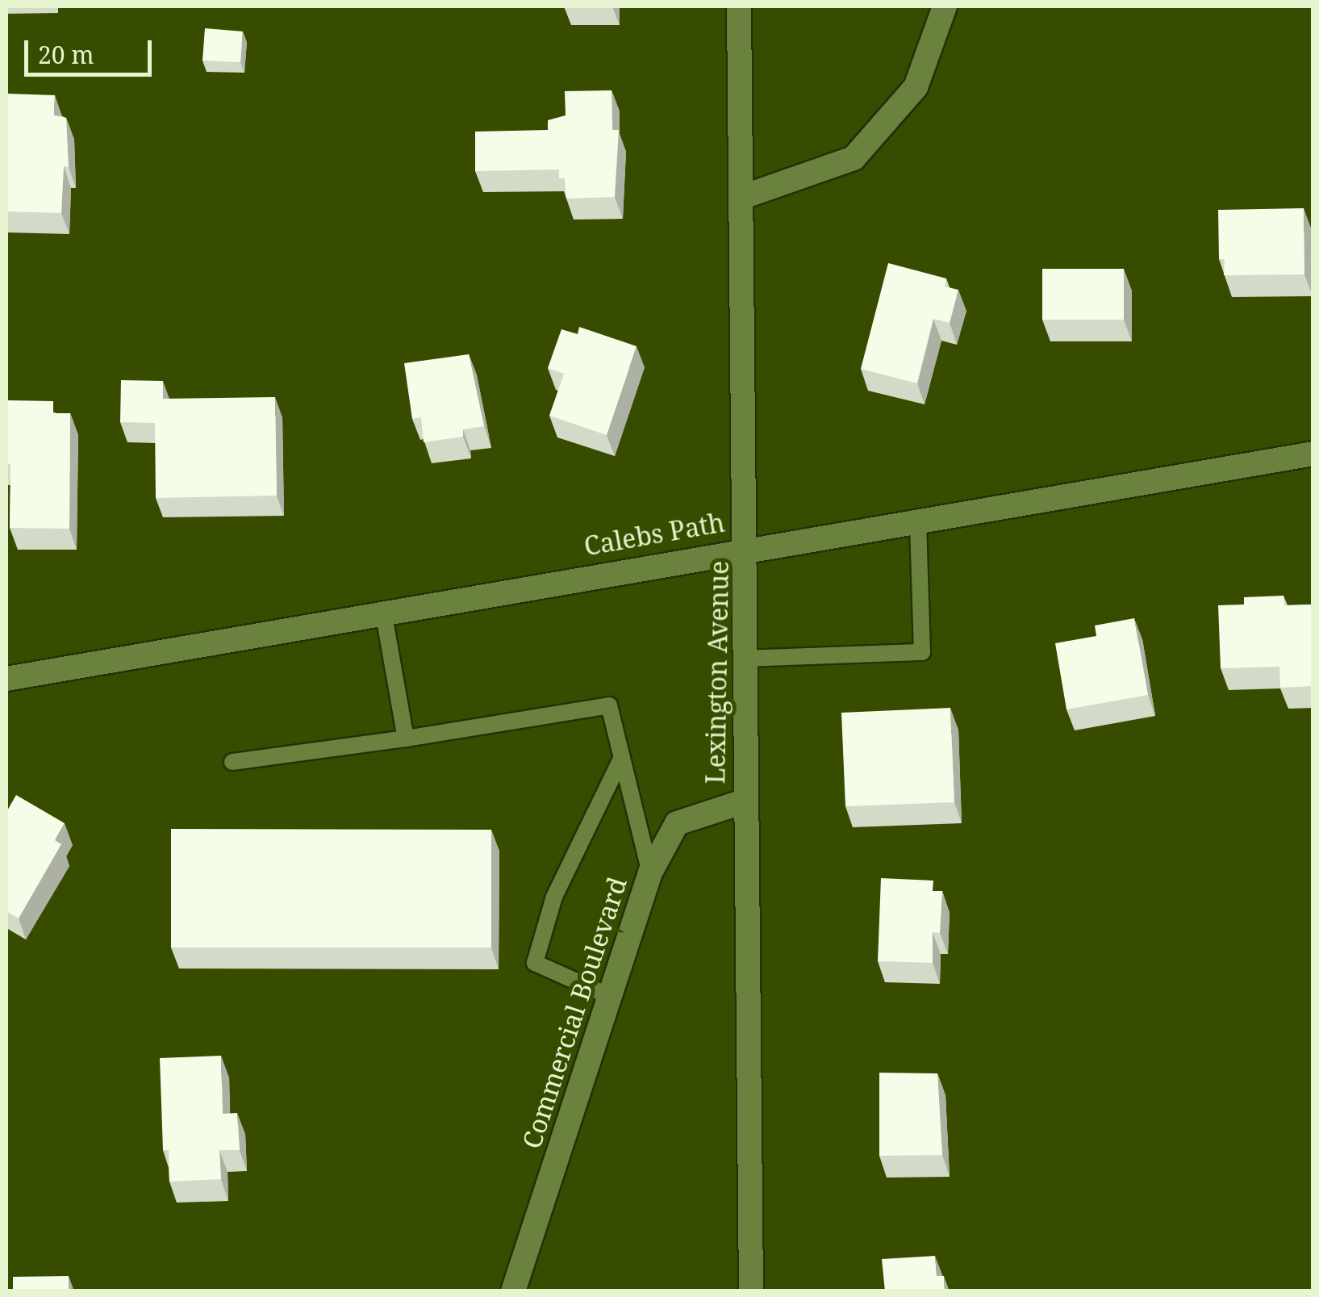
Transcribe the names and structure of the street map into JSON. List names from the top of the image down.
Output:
{
  "streets": {
    "street": ["Calebs Path", "Lexington Avenue", "Commercial Boulevard"]
  },
  "crossings": [
    ["Calebs Path", "Lexington Avenue"],
    ["Lexington Avenue", "Commercial Boulevard"]
  ],
  "scale_bar": "20 m"
}
